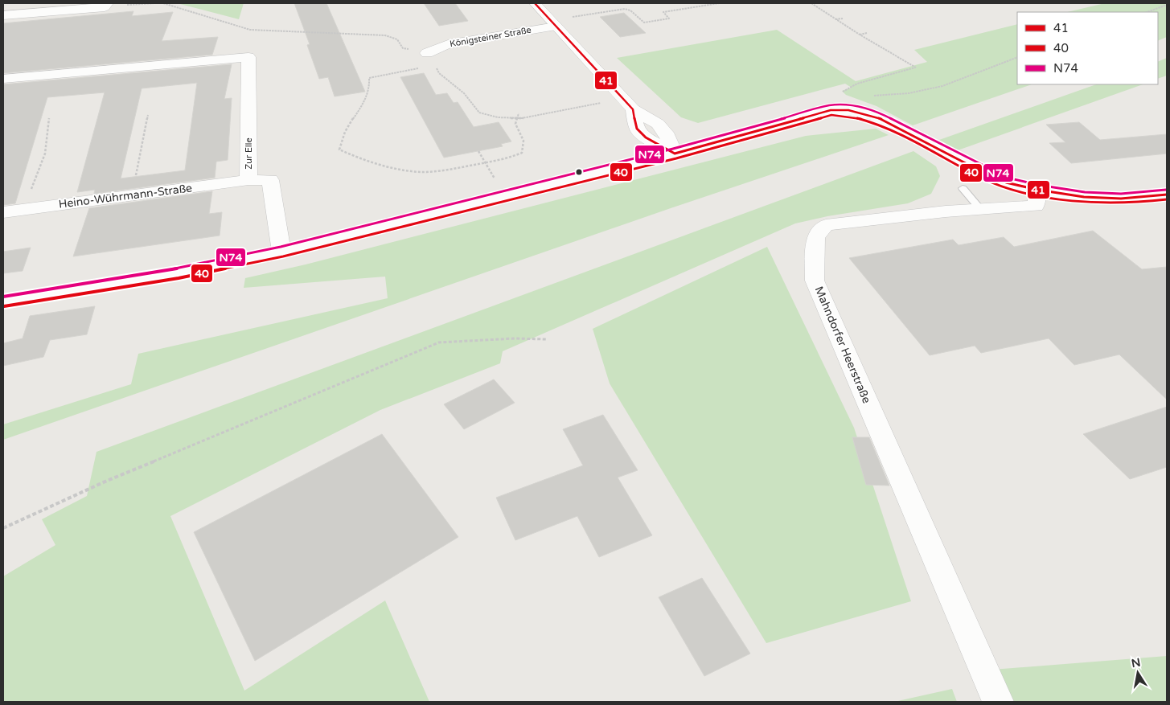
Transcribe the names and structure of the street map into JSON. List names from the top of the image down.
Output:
{
  "streets": {
    "street": [
      "Königsteiner Straße",
      "Zur Elle",
      "Heino-Wührmann-Straße",
      "Mahndorfer Heerstraße"
    ]
  },
  "crossings": [
    ["Zur Elle", "Heino-Wührmann-Straße"]
  ],
  "lines": ["transit line 41", "transit line N74", "transit line 40"],
  "legend": ["41", "40", "N74"],
  "north": "top"
}
